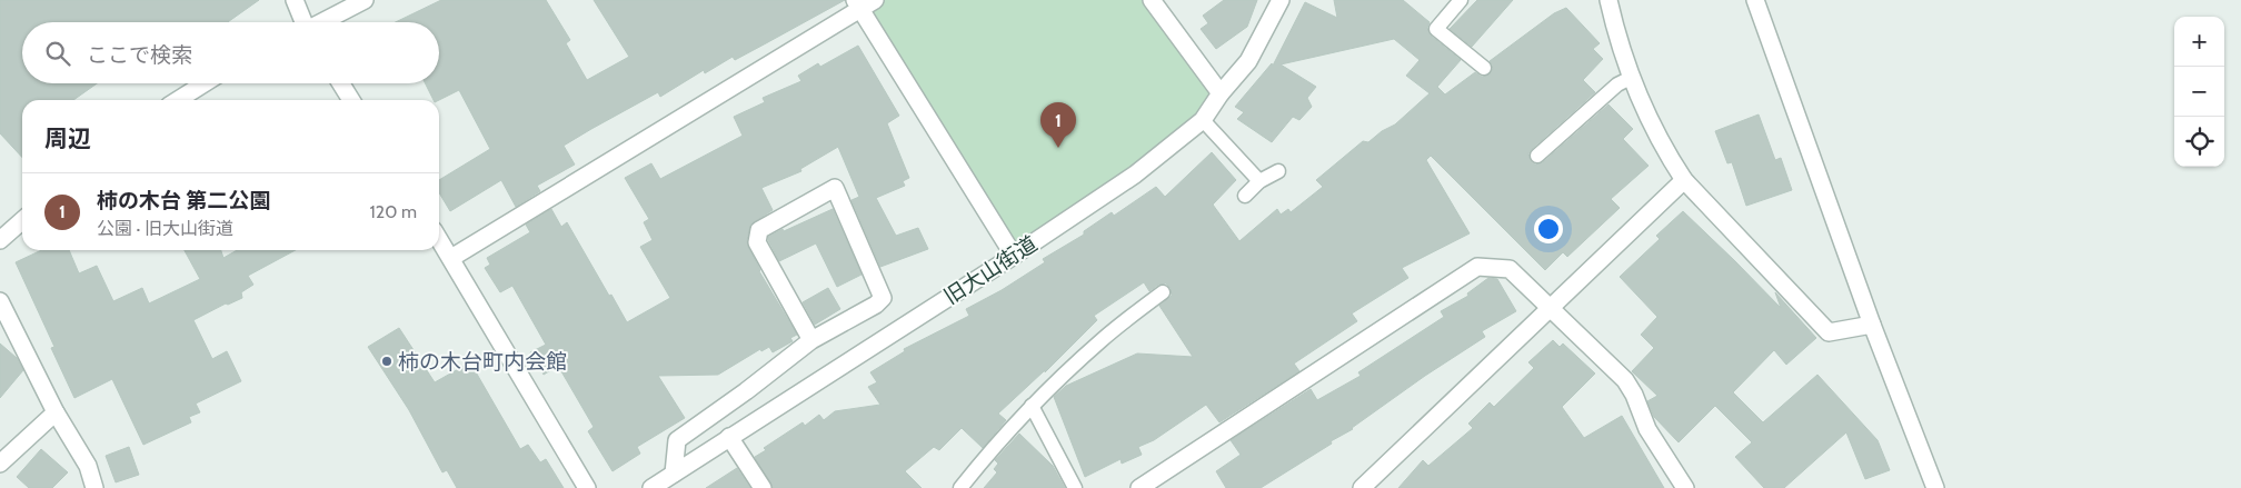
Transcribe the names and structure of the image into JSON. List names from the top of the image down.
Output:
{
  "streets": {
    "street": ["旧大山街道"]
  },
  "places": ["柿の木台町内会館"],
  "page": {
    "map_buttons": ["+", "−"],
    "search": "ここで検索",
    "heading": "周辺",
    "pins": "1",
    "list": [
      {
        "mark": "1",
        "name": "柿の木台 第二公園",
        "note": "公園 · 旧大山街道",
        "value": "120 m"
      }
    ]
  }
}
